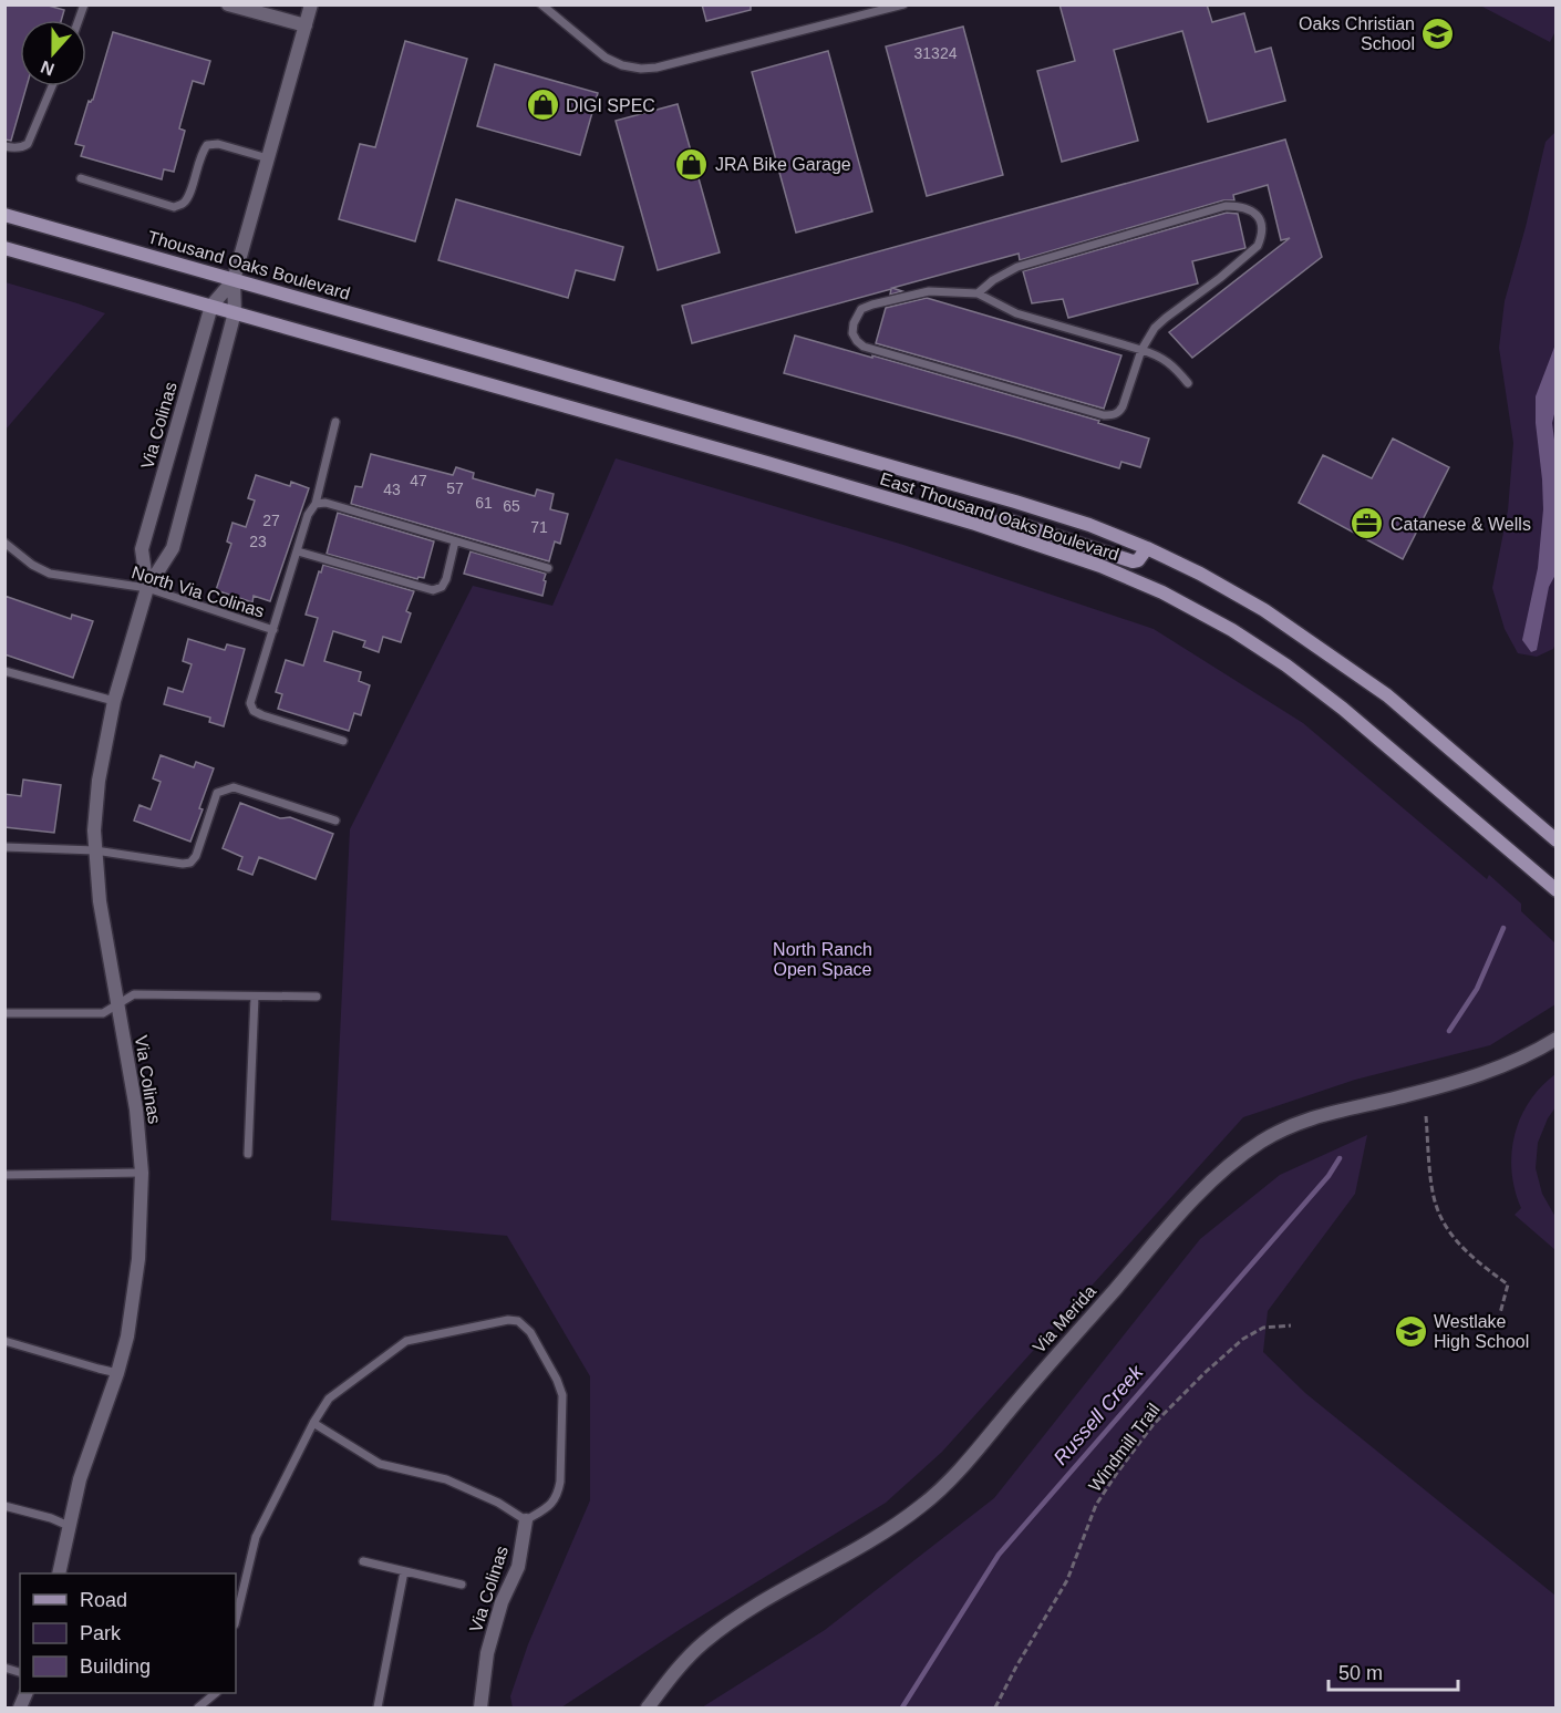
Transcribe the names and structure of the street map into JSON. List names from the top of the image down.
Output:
{
  "streets": {
    "main road": ["Thousand Oaks Boulevard", "East Thousand Oaks Boulevard"],
    "street": ["Via Colinas", "Via Merida"],
    "lane": ["North Via Colinas"],
    "path": ["Windmill Trail"]
  },
  "crossings": [
    ["Thousand Oaks Boulevard", "Via Colinas"],
    ["Thousand Oaks Boulevard", "East Thousand Oaks Boulevard"],
    ["Via Colinas", "East Thousand Oaks Boulevard"],
    ["Via Colinas", "North Via Colinas"]
  ],
  "water": ["Russell Creek"],
  "parks": ["North Ranch Open Space"],
  "places": {
    "school or university": ["Oaks Christian School", "Westlake High School"],
    "shop": ["DIGI SPEC", "JRA Bike Garage"],
    "office": ["Catanese & Wells"]
  },
  "house_numbers": [
    "31324",
    "47",
    "57",
    "43",
    "61",
    "65",
    "27",
    "71",
    "23"
  ],
  "legend": ["Road", "Park", "Building"],
  "scale_bar": "50 m",
  "north": "bottom"
}
